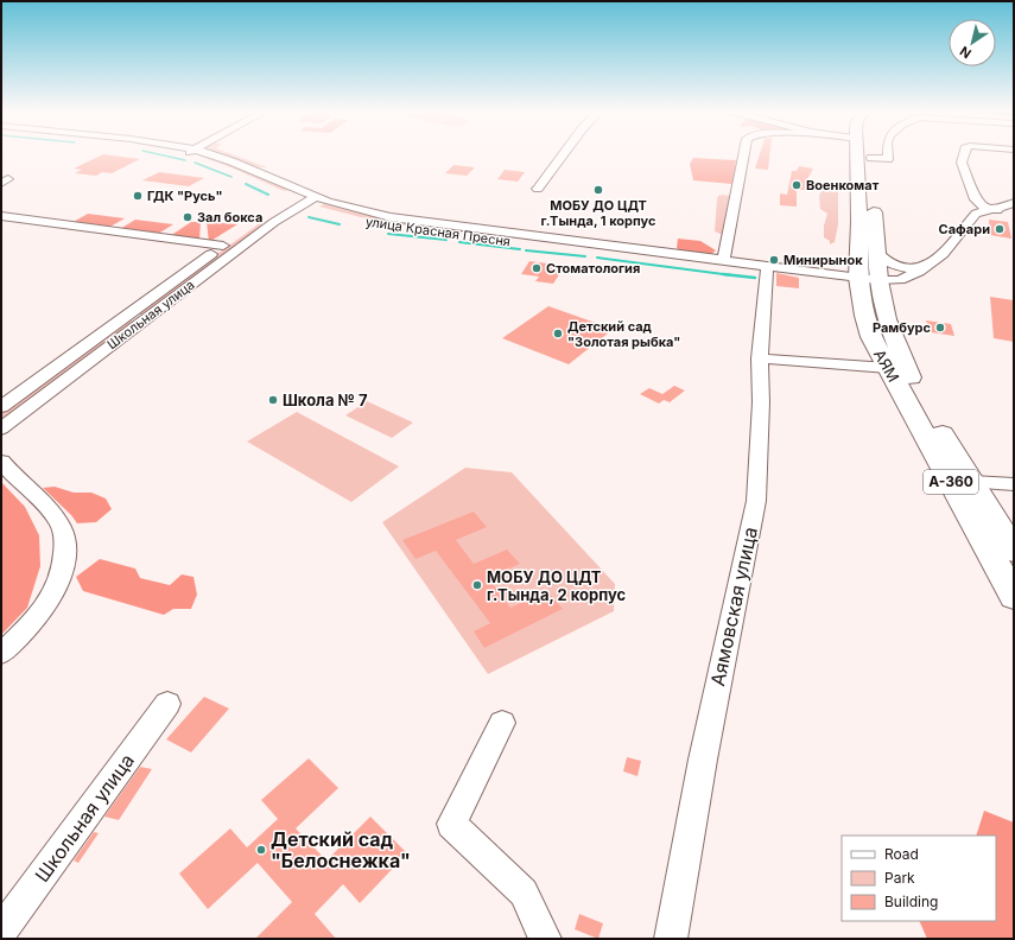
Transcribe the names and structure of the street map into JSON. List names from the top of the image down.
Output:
{
  "streets": {
    "highway": ["АЯМ", "А-360"],
    "street": ["улица Красная Пресня", "Школьная улица", "Аямовская улица"]
  },
  "crossings": [
    ["улица Красная Пресня", "Школьная улица"],
    ["улица Красная Пресня", "АЯМ"],
    ["улица Красная Пресня", "Аямовская улица"]
  ],
  "places": [
    "Военкомат",
    "МОБУ ДО ЦДТ г.Тында, 1 корпус",
    "ГДК \"Русь\"",
    "Зал бокса",
    "Сафари",
    "Минирынок",
    "Стоматология",
    "Рамбурс",
    "Детский сад \"Золотая рыбка\"",
    "Школа № 7",
    "МОБУ ДО ЦДТ г.Тында, 2 корпус",
    "Детский сад \"Белоснежка\""
  ],
  "legend": ["Road", "Park", "Building"],
  "north": "bottom left"
}
